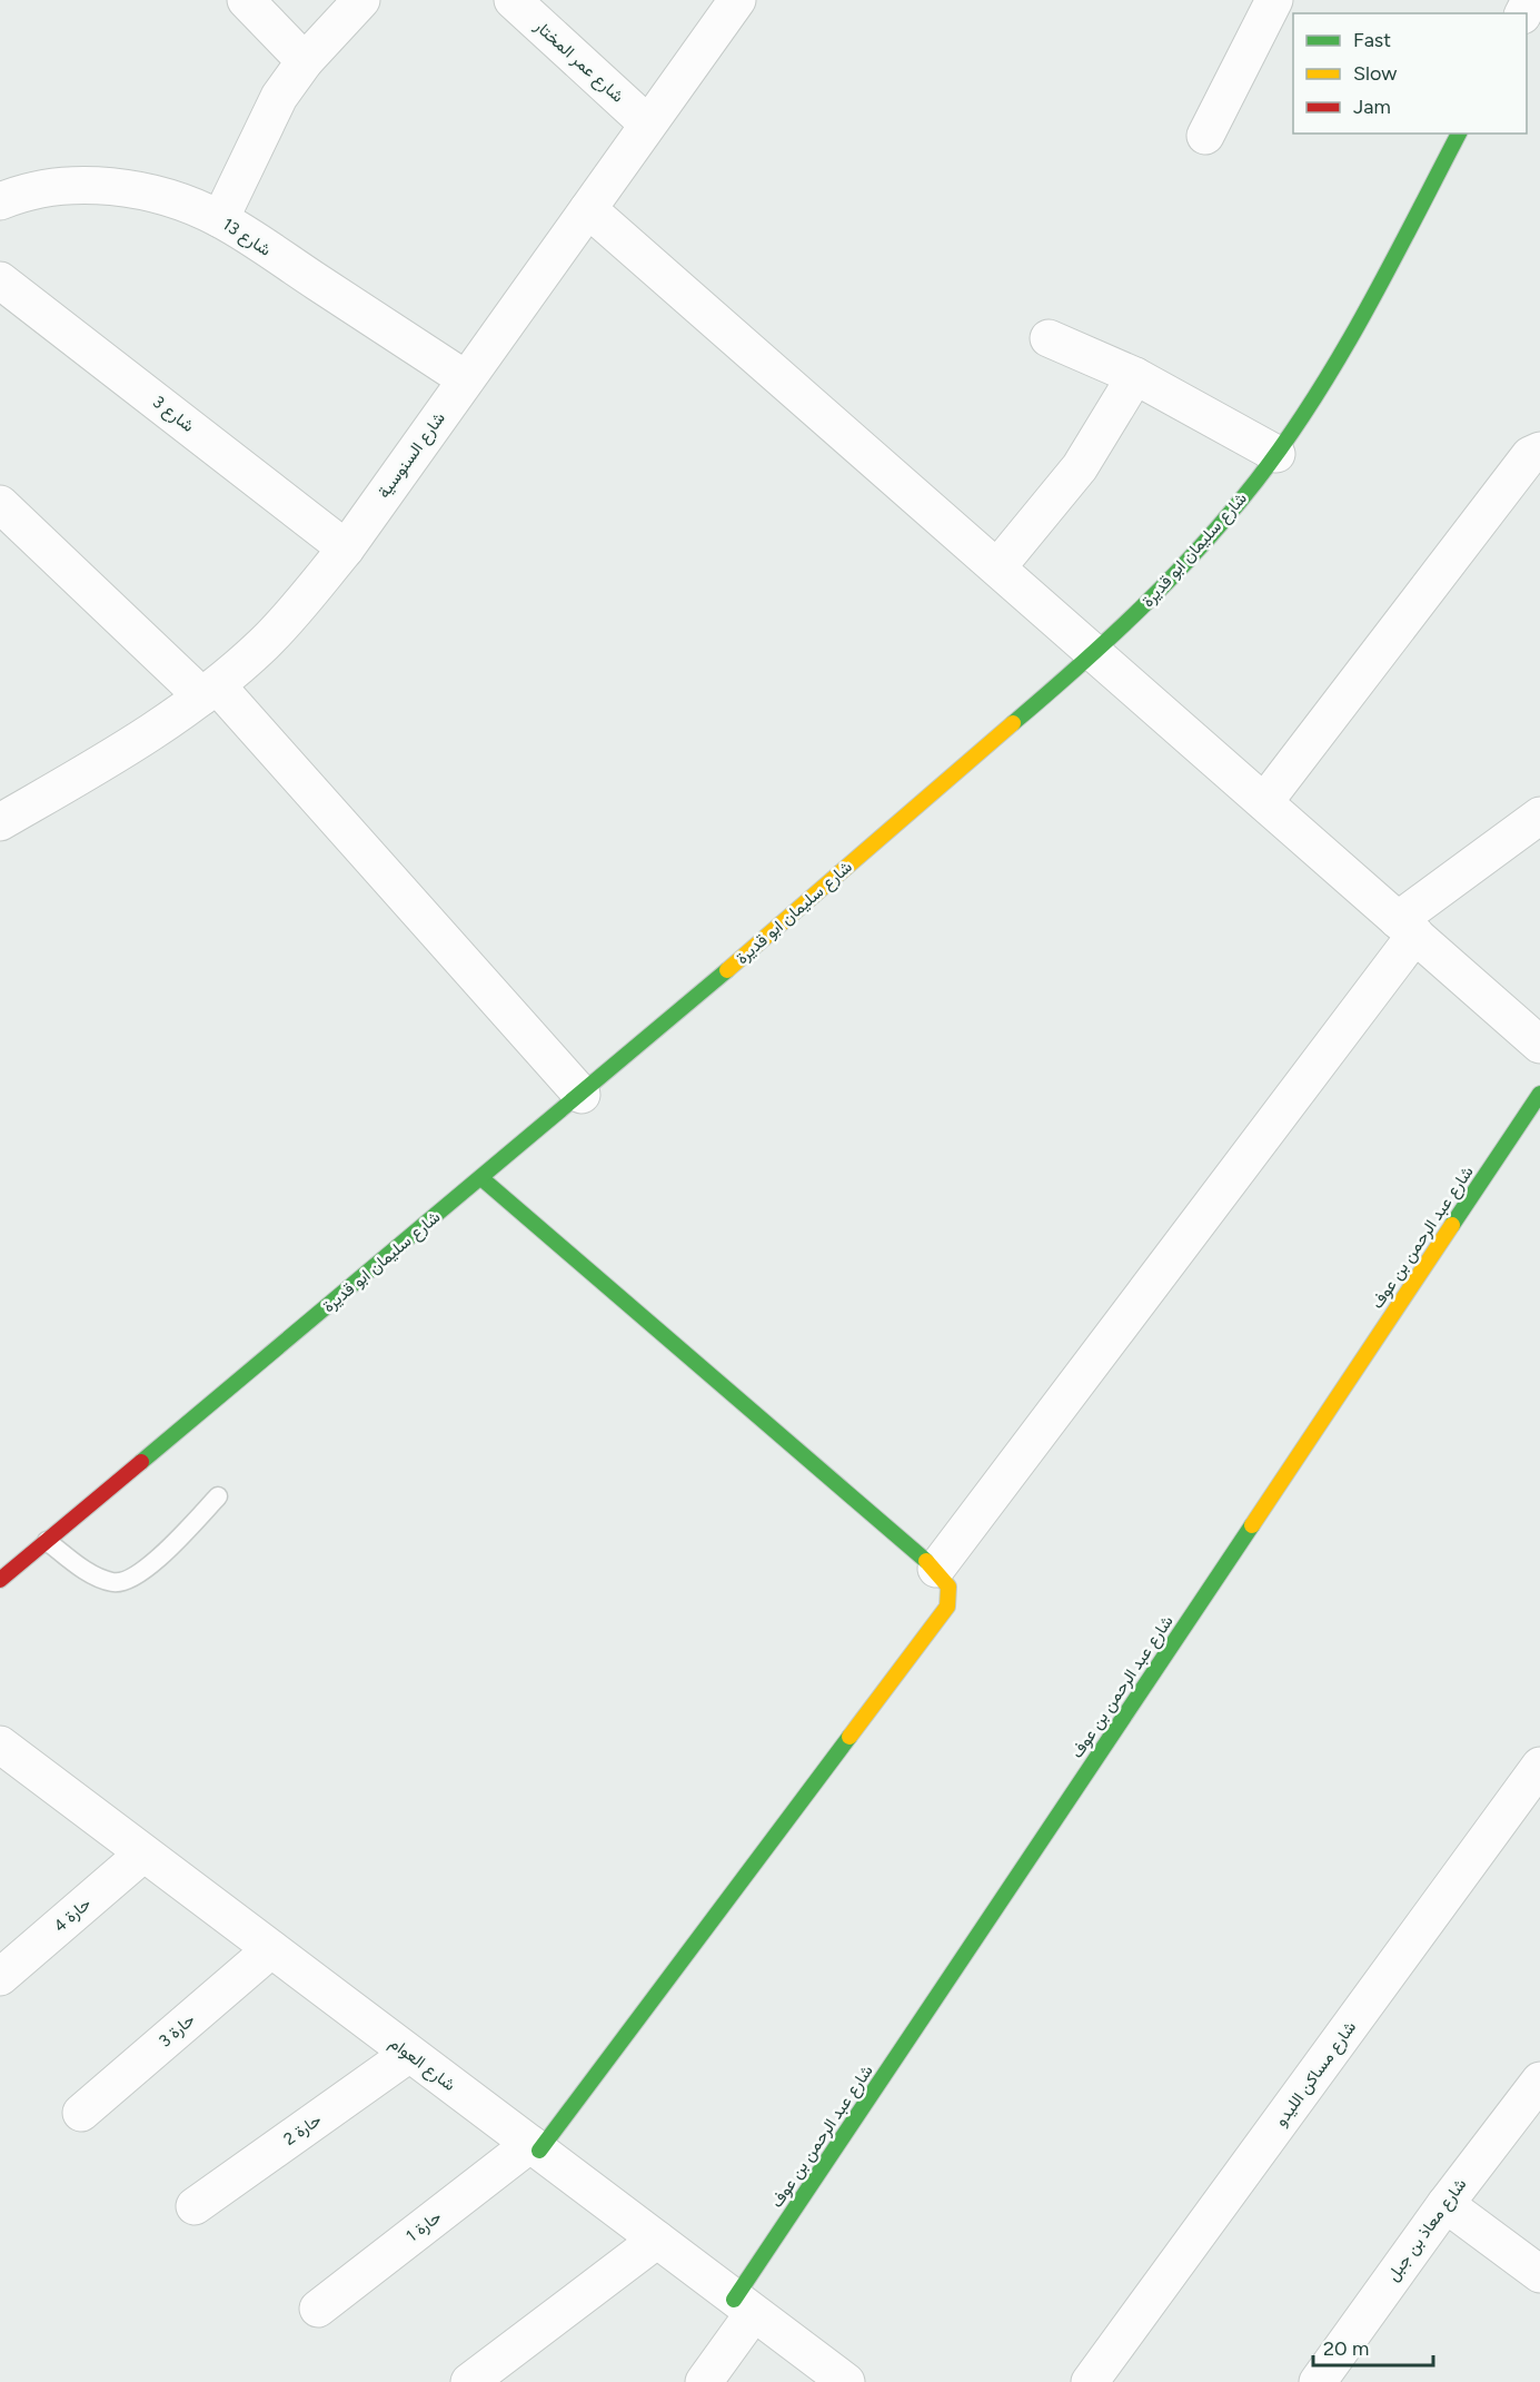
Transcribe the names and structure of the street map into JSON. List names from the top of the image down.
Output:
{
  "streets": {
    "street": [
      "شارع عمر المختار",
      "شارع 13",
      "شارع 3",
      "شارع السنوسية",
      "شارع سليمان ابو قديرة",
      "شارع عبد الرحمن بن عوف",
      "حارة 4",
      "حارة 3",
      "شارع العوام",
      "شارع مساكن الليدو",
      "حارة 2",
      "حارة 1",
      "شارع معاذ بن جبل"
    ]
  },
  "crossings": [
    ["شارع عمر المختار", "شارع السنوسية"],
    ["شارع 13", "شارع السنوسية"],
    ["شارع 3", "شارع السنوسية"],
    ["شارع عبد الرحمن بن عوف", "شارع العوام"],
    ["حارة 4", "شارع العوام"],
    ["حارة 3", "شارع العوام"],
    ["شارع العوام", "حارة 2"],
    ["شارع العوام", "حارة 1"]
  ],
  "legend": ["Fast", "Slow", "Jam"],
  "scale_bar": "20 m"
}
